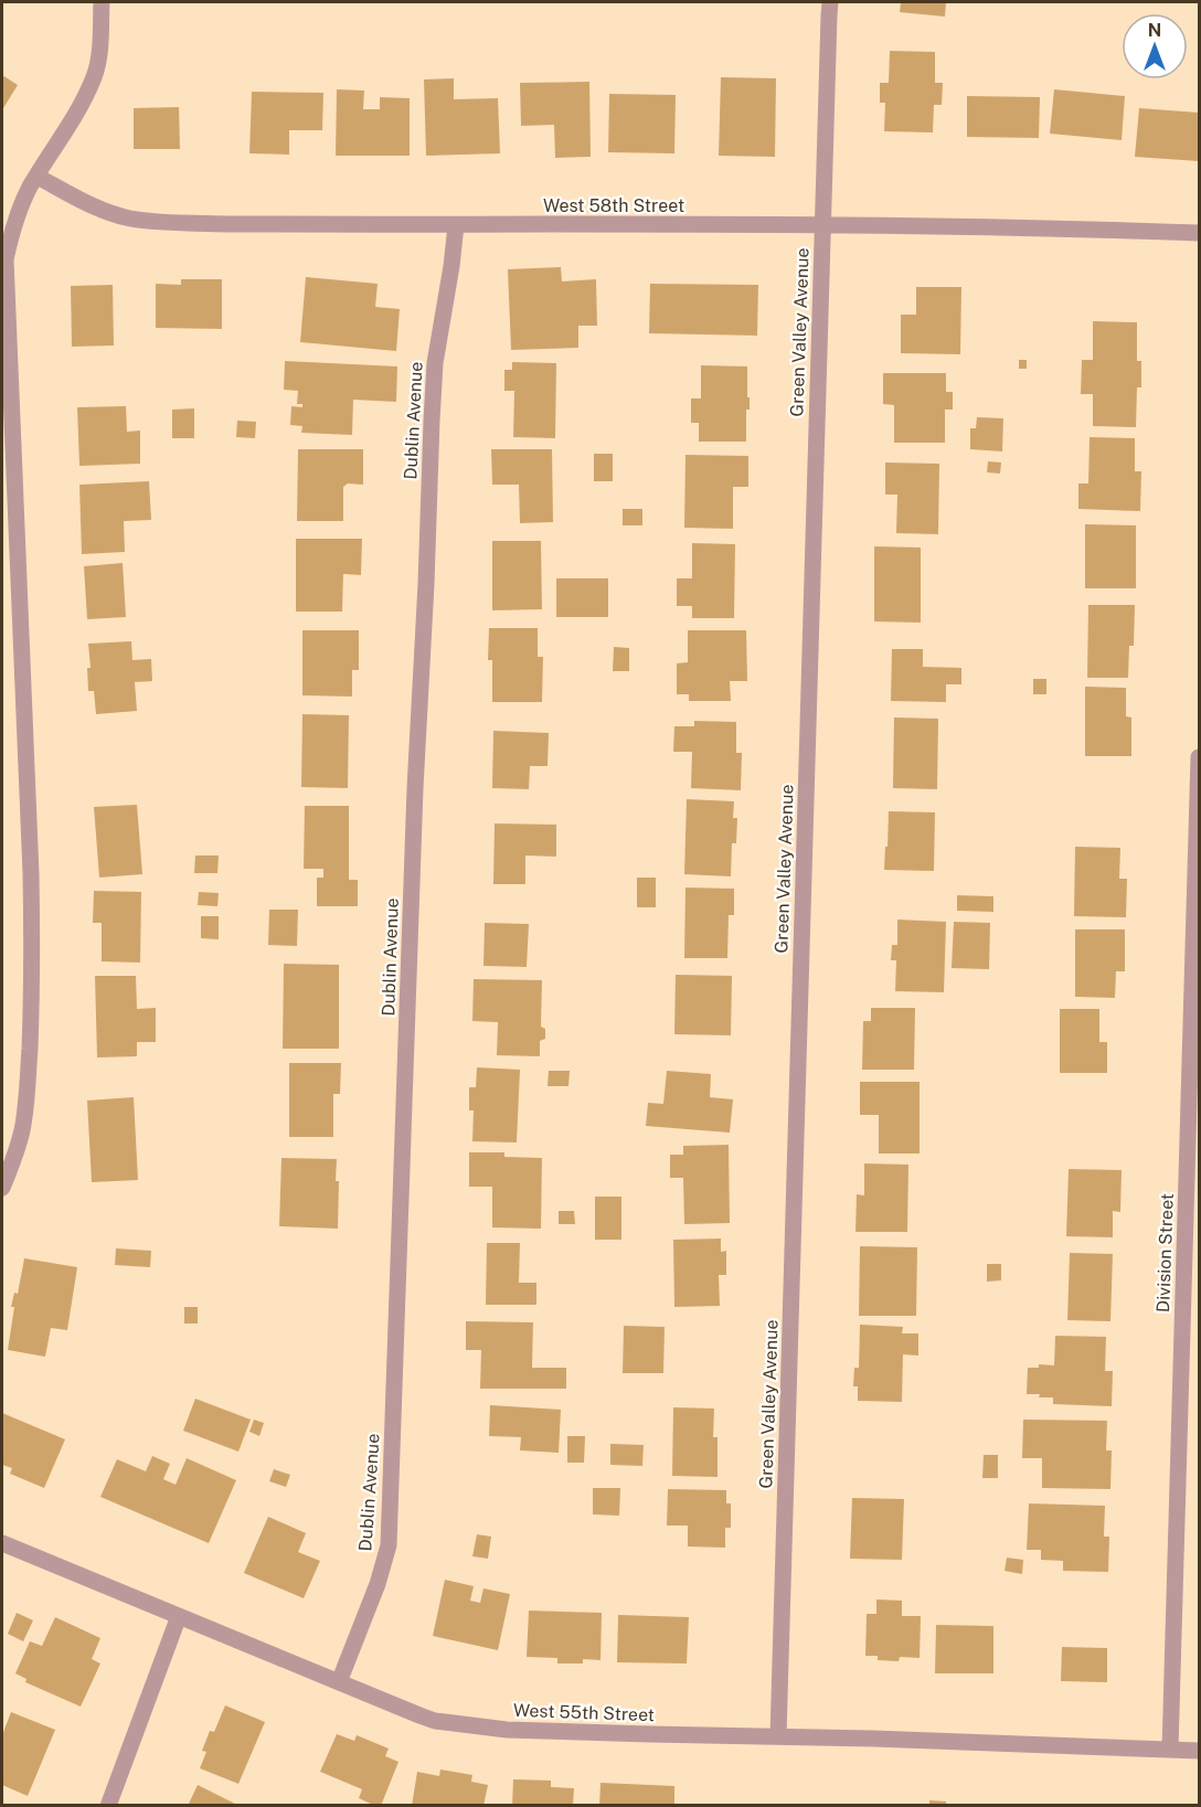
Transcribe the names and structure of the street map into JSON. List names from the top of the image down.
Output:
{
  "streets": {
    "street": [
      "West 58th Street",
      "Green Valley Avenue",
      "Dublin Avenue",
      "Division Street",
      "West 55th Street"
    ]
  },
  "crossings": [
    ["West 58th Street", "Green Valley Avenue"],
    ["West 58th Street", "Dublin Avenue"],
    ["Green Valley Avenue", "West 55th Street"],
    ["Dublin Avenue", "West 55th Street"],
    ["Division Street", "West 55th Street"]
  ],
  "north": "top"
}
